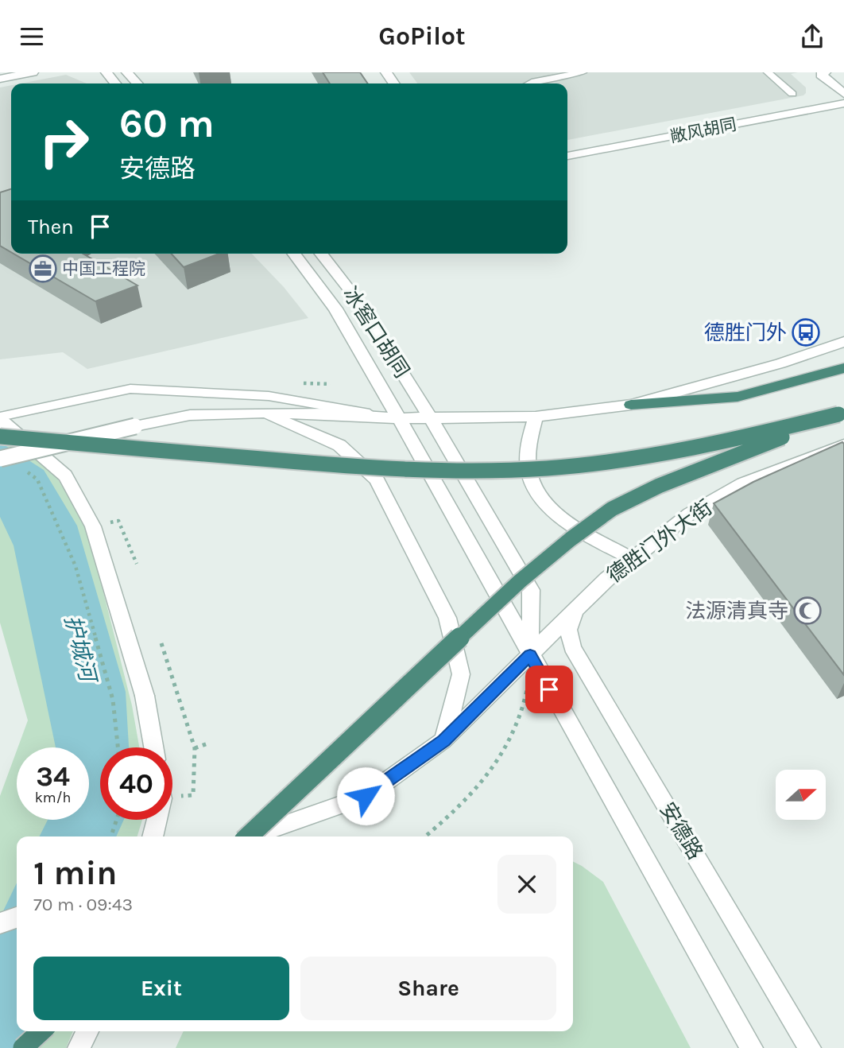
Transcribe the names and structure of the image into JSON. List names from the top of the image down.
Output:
{
  "streets": {
    "street": [
      "敞风胡同",
      "冰窖口胡同",
      "德胜门外大街",
      "安德路"
    ]
  },
  "crossings": [
    ["冰窖口胡同", "德胜门外大街"],
    ["德胜门外大街", "安德路"]
  ],
  "water": ["护城河"],
  "places": {
    "office": ["中国工程院"],
    "bus stop": ["德胜门外"],
    "mosque": ["法源清真寺"]
  },
  "north": "right",
  "page": {
    "header": "GoPilot",
    "turn": ["60 m", "安德路"],
    "then": "Then",
    "speed": "34 km/h",
    "limit": "40",
    "heading": ["1 min", "70 m · 09:43"],
    "buttons": ["Exit", "Share"]
  }
}
